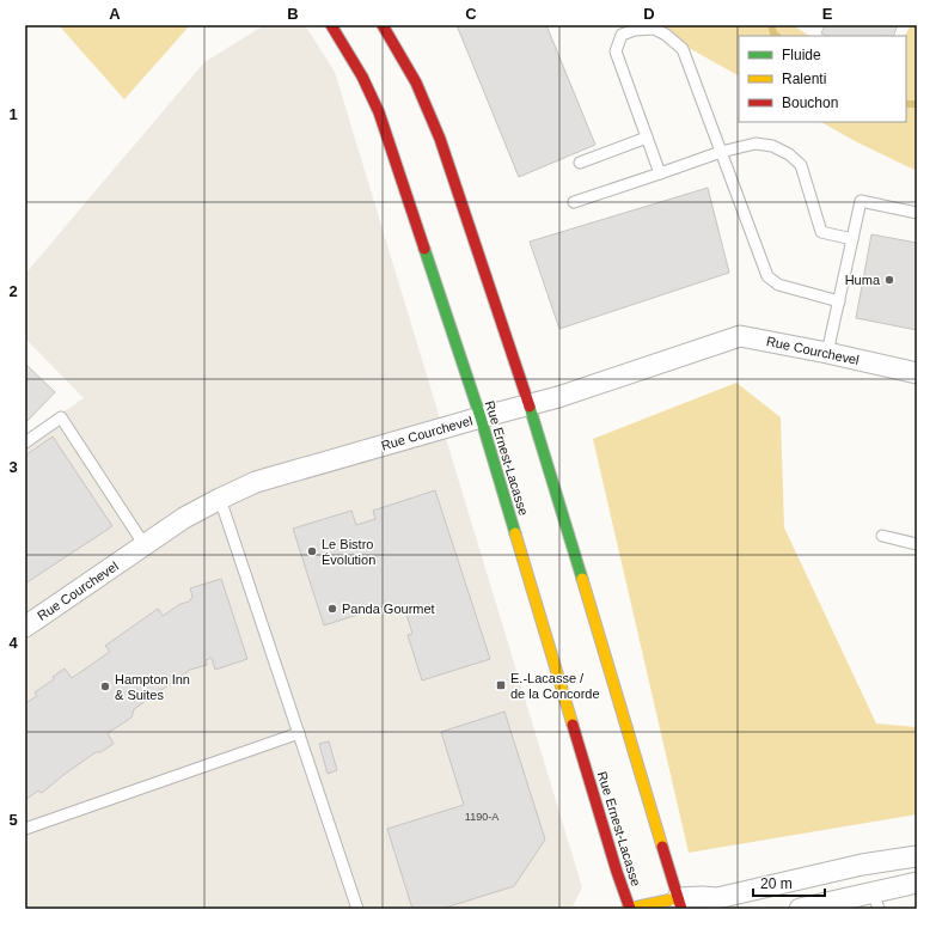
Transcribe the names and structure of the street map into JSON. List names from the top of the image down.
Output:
{
  "streets": {
    "street": ["Rue Courchevel", "Rue Ernest-Lacasse"]
  },
  "crossings": [
    ["Rue Courchevel", "Rue Ernest-Lacasse"]
  ],
  "places": {
    "other": [
      "Huma",
      "Le Bistro Évolution",
      "Panda Gourmet",
      "Hampton Inn & Suites"
    ],
    "transit": ["E.-Lacasse / de la Concorde"]
  },
  "house_numbers": ["1190-A"],
  "legend": ["Fluide", "Ralenti", "Bouchon"],
  "scale_bar": "20 m",
  "grid": {
    "columns": [
      "A",
      "B",
      "C",
      "D",
      "E"
    ],
    "rows": [
      "1",
      "2",
      "3",
      "4",
      "5"
    ]
  }
}
